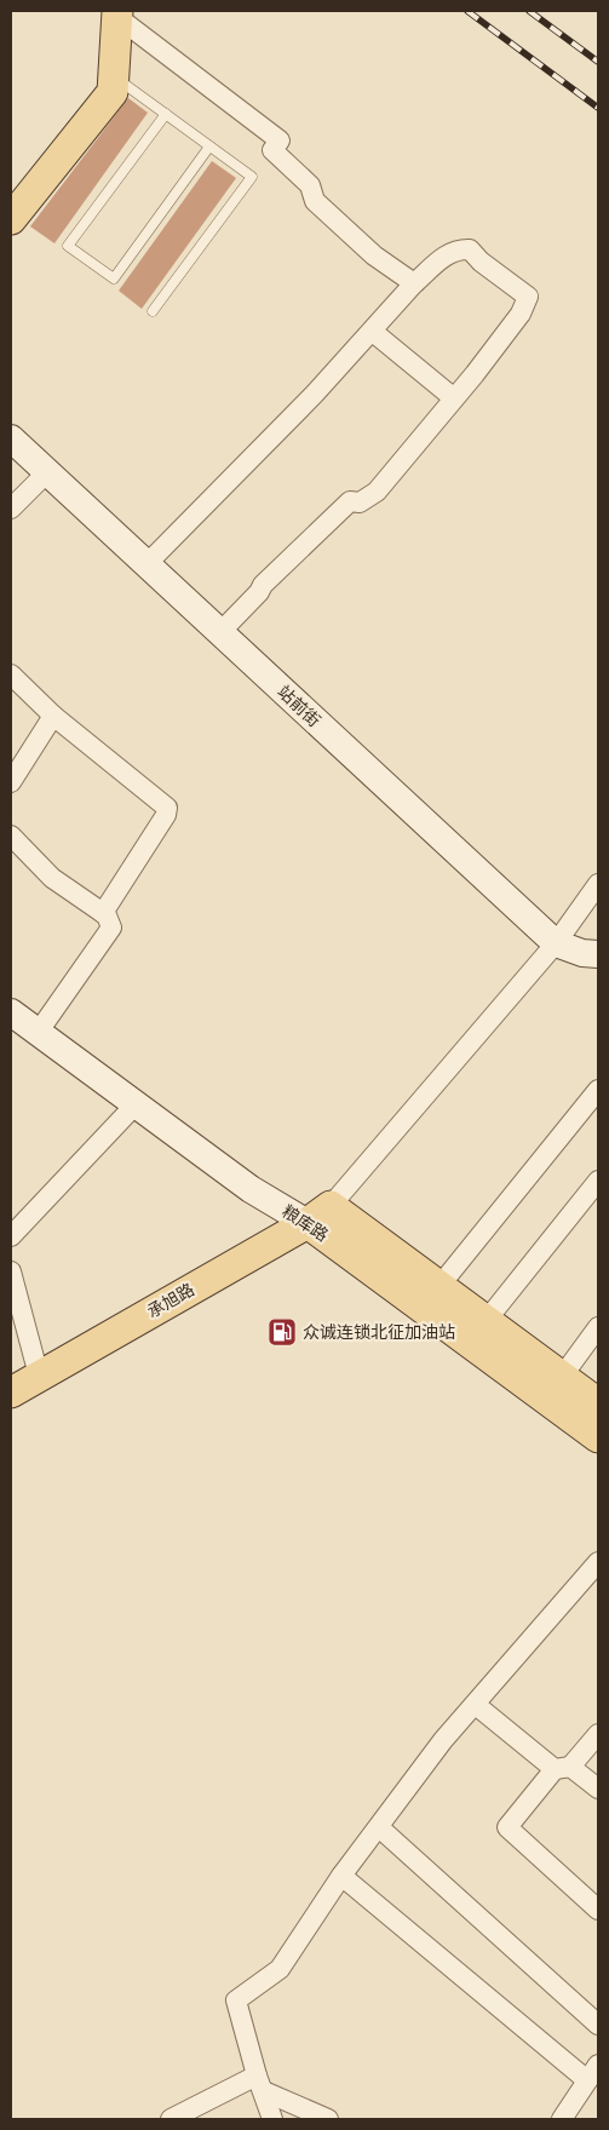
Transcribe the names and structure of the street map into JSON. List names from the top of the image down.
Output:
{
  "streets": {
    "main road": ["粮库路", "承旭路"],
    "street": ["站前街"]
  },
  "crossings": [
    ["粮库路", "承旭路"]
  ],
  "places": {
    "fuel station": ["众诚连锁北征加油站"]
  }
}
